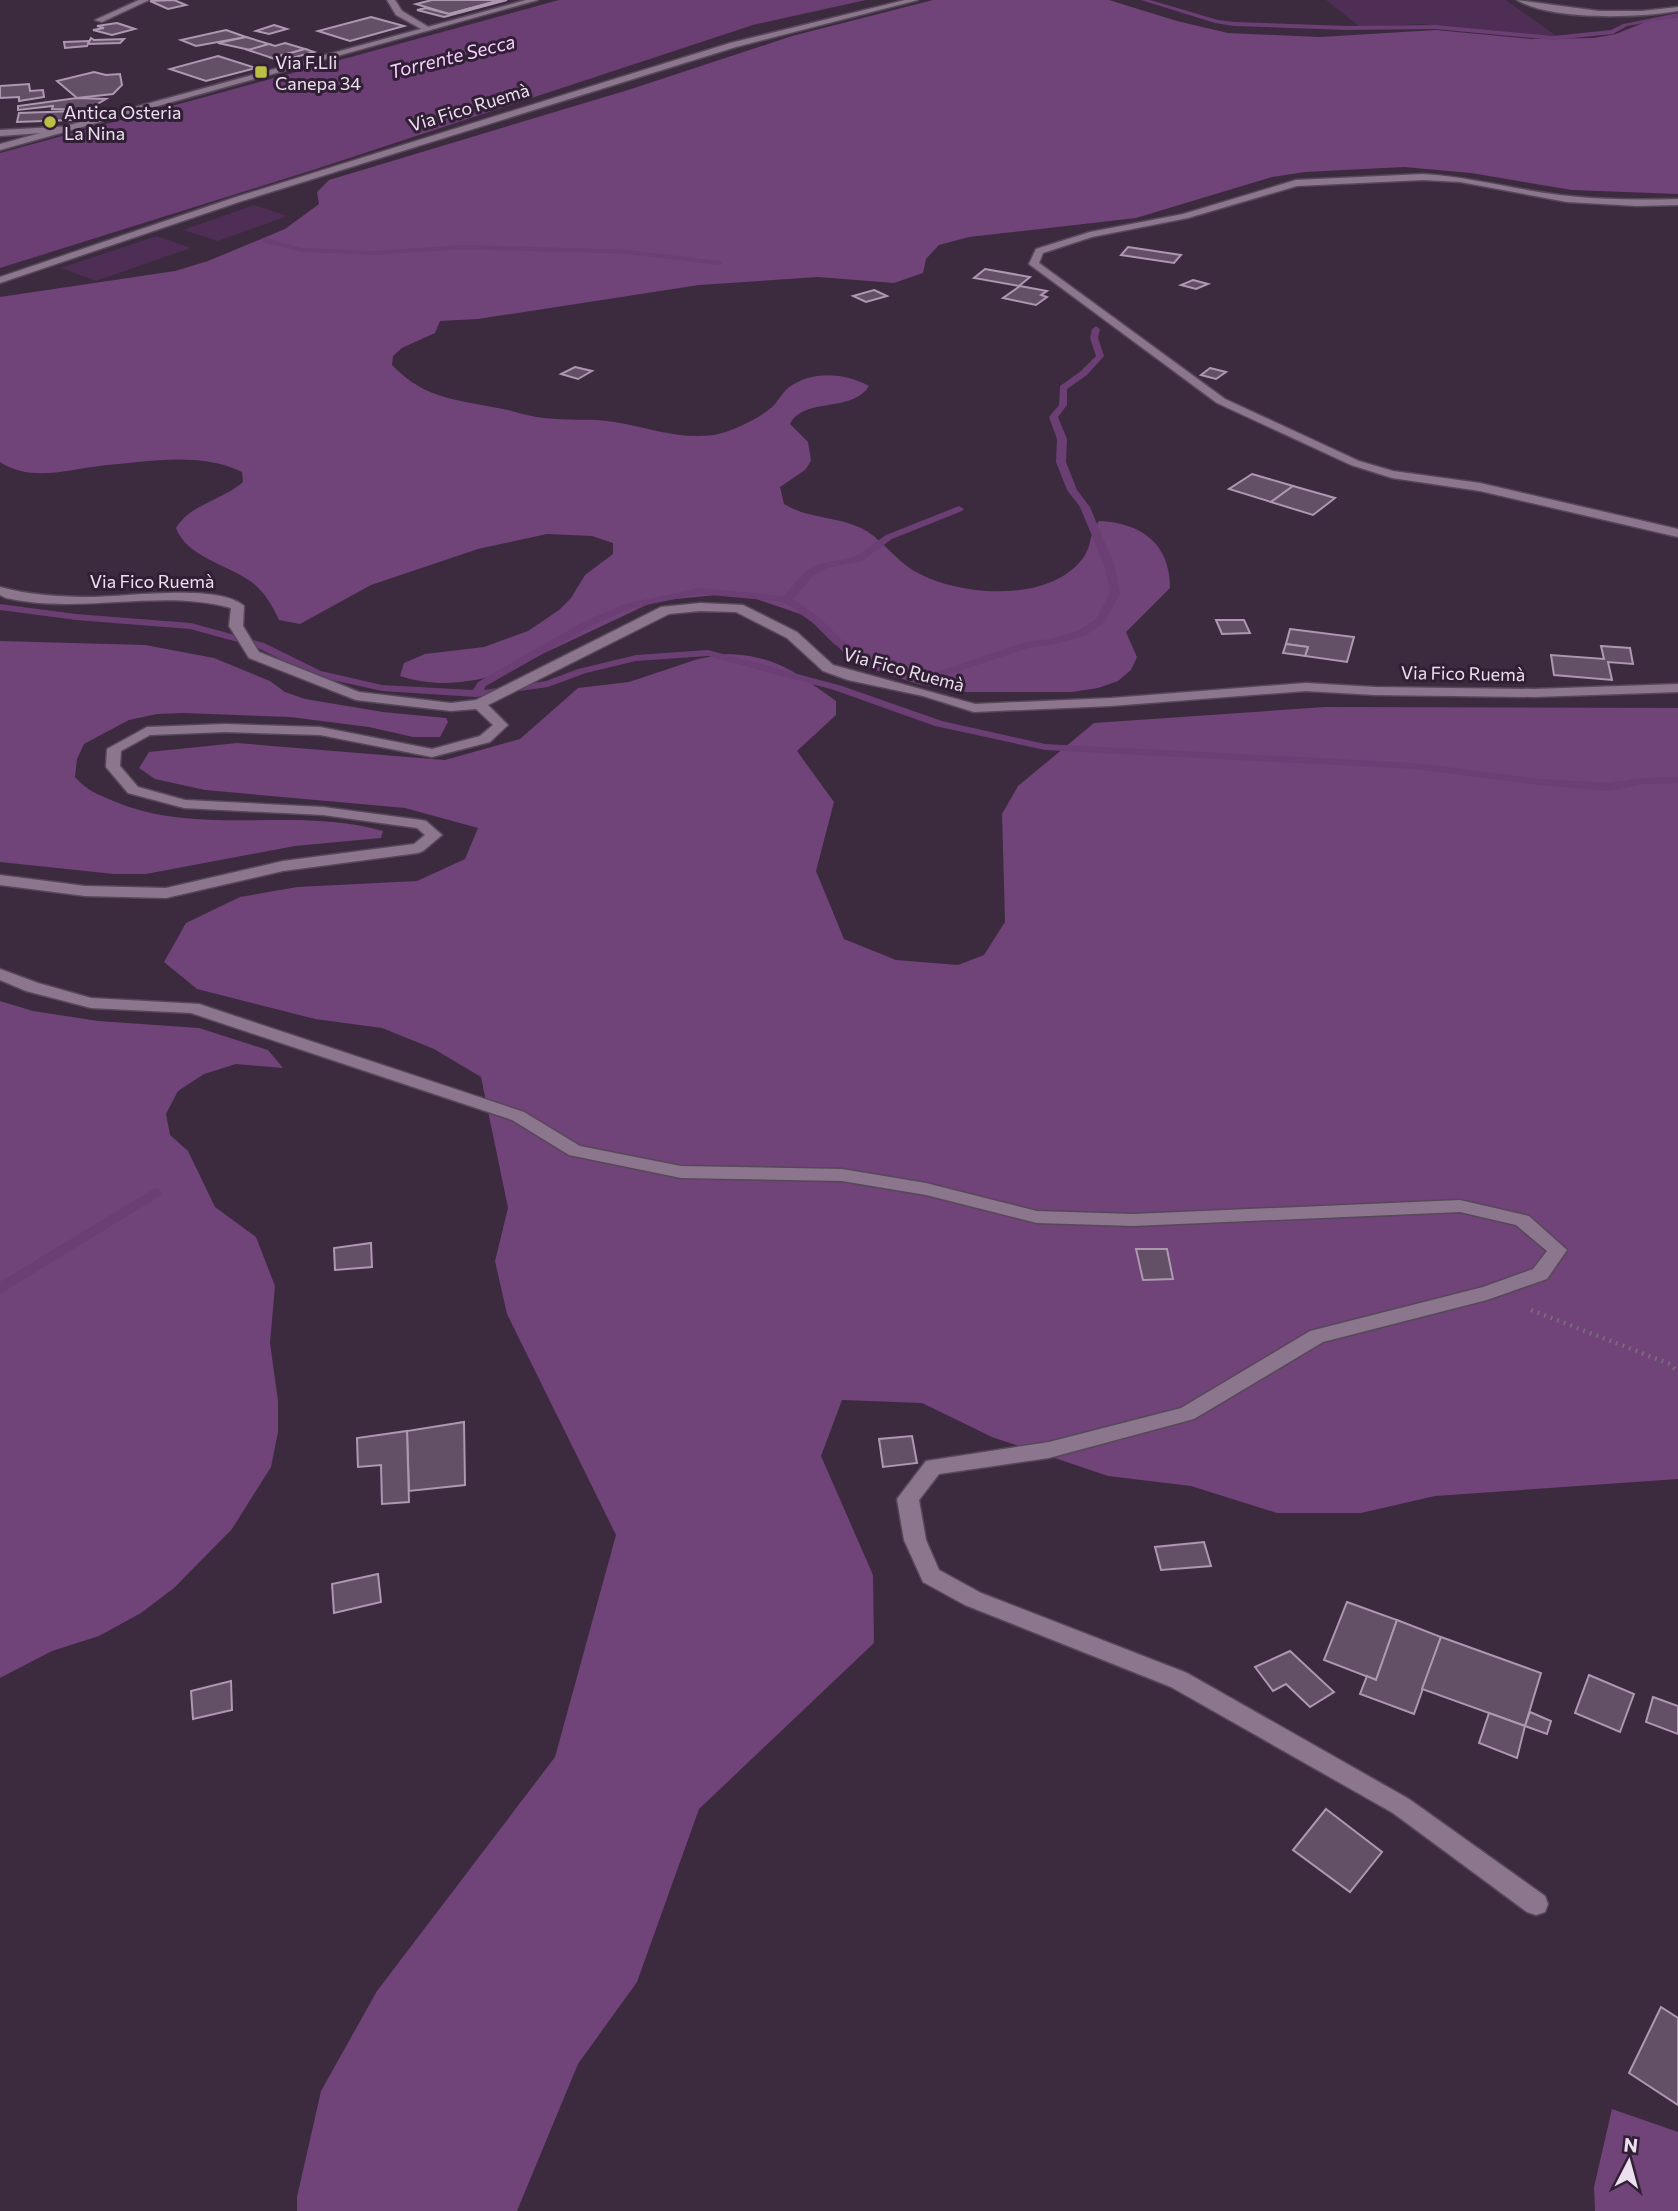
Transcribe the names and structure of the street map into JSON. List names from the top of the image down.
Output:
{
  "streets": {
    "street": ["Via Fico Ruemà"]
  },
  "water": ["Torrente Secca"],
  "places": {
    "transit": ["Via F.Lli Canepa 34"],
    "other": ["Antica Osteria La Nina"]
  },
  "north": "top"
}
